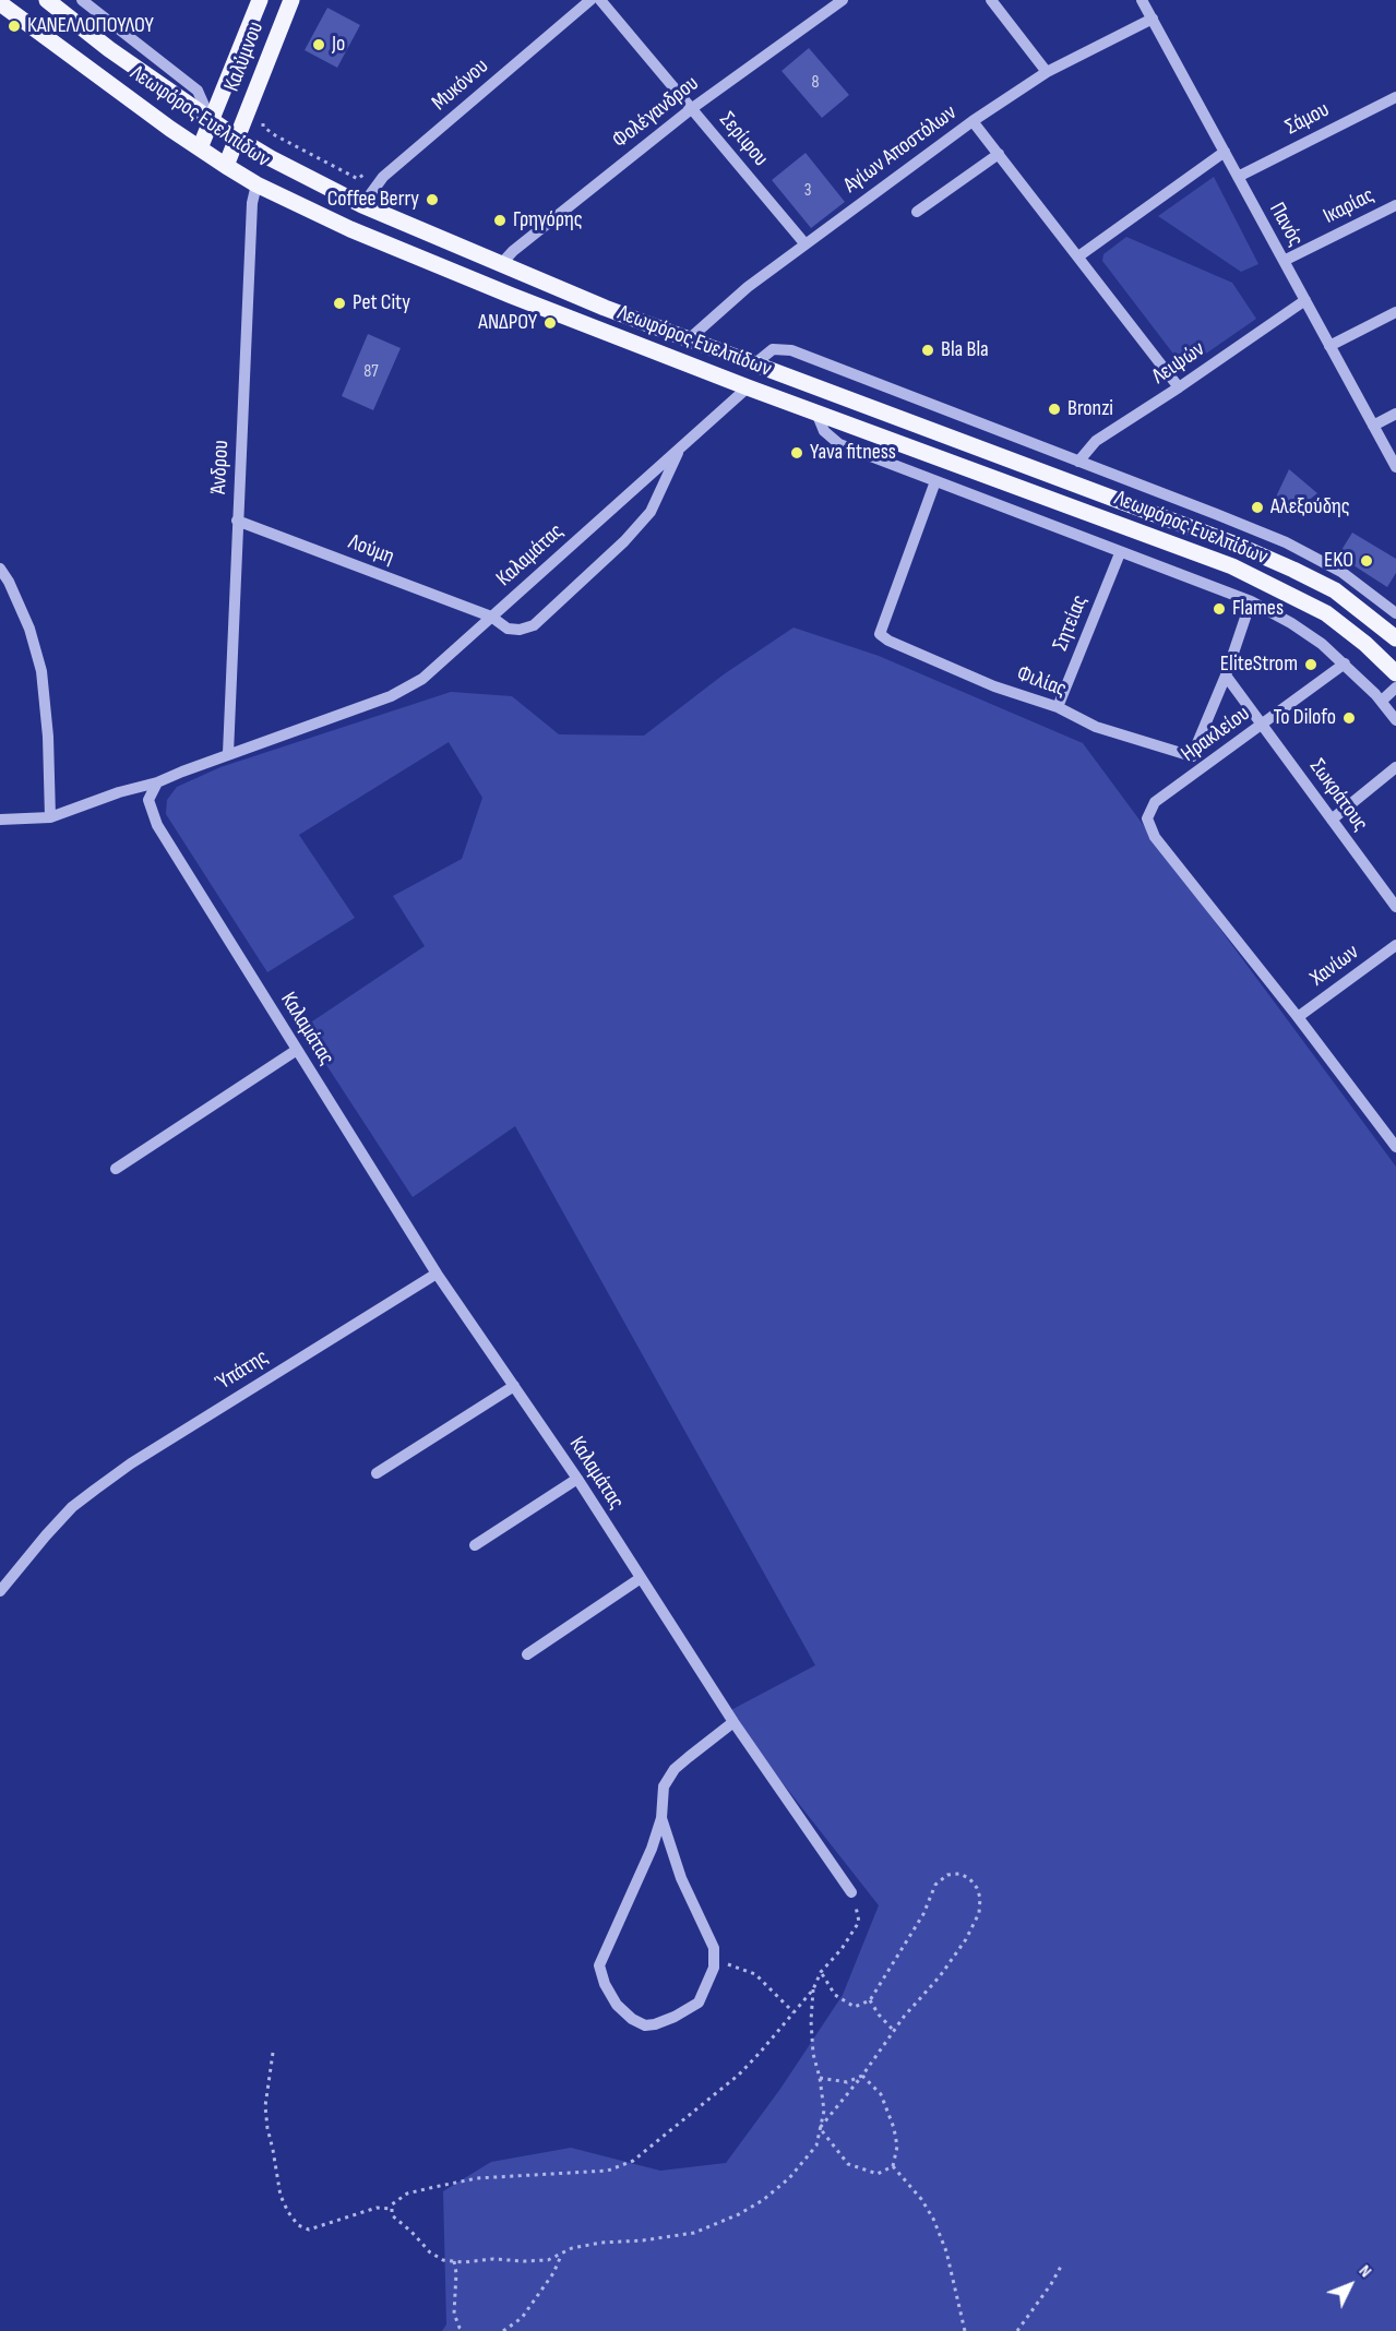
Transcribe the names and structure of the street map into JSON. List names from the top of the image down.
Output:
{
  "streets": {
    "main road": ["Καλύμνου", "Λεωφόρος Ευελπίδων"],
    "street": [
      "Μυκόνου",
      "Φολέγανδρου",
      "Σάμου",
      "Σερίφου",
      "Αγίων Αποστόλων",
      "Ικαρίας",
      "Πανός",
      "Λειψών",
      "Άνδρου",
      "Λούμη",
      "Καλαμάτας",
      "Σητείας",
      "Φιλίας",
      "Ηρακλείου",
      "Σωκράτους",
      "Χανίων",
      "Ύπάτης"
    ]
  },
  "crossings": [
    ["Καλύμνου", "Λεωφόρος Ευελπίδων"],
    ["Μυκόνου", "Λεωφόρος Ευελπίδων"],
    ["Φολέγανδρου", "Λεωφόρος Ευελπίδων"],
    ["Φολέγανδρου", "Σερίφου"],
    ["Λεωφόρος Ευελπίδων", "Αγίων Αποστόλων"],
    ["Λεωφόρος Ευελπίδων", "Άνδρου"],
    ["Λεωφόρος Ευελπίδων", "Καλαμάτας"],
    ["Σάμου", "Πανός"],
    ["Σερίφου", "Αγίων Αποστόλων"],
    ["Αγίων Αποστόλων", "Πανός"],
    ["Ικαρίας", "Πανός"],
    ["Πανός", "Λειψών"],
    ["Άνδρου", "Λούμη"],
    ["Άνδρου", "Καλαμάτας"],
    ["Λούμη", "Καλαμάτας"],
    ["Καλαμάτας", "Ύπάτης"],
    ["Σητείας", "Φιλίας"],
    ["Ηρακλείου", "Σωκράτους"],
    ["Ηρακλείου", "Χανίων"]
  ],
  "places": [
    "ΚΑΝΕΛΛΟΠΟΥΛΟΥ",
    "Jo",
    "Coffee Berry",
    "Γρηγόρης",
    "Pet City",
    "ΑΝΔΡΟΥ",
    "Bla Bla",
    "Bronzi",
    "Yava fitness",
    "Αλεξούδης",
    "EKO",
    "Flames",
    "EliteStrom",
    "To Dilofo"
  ],
  "house_numbers": ["8", "3", "87"],
  "north": "top right"
}
